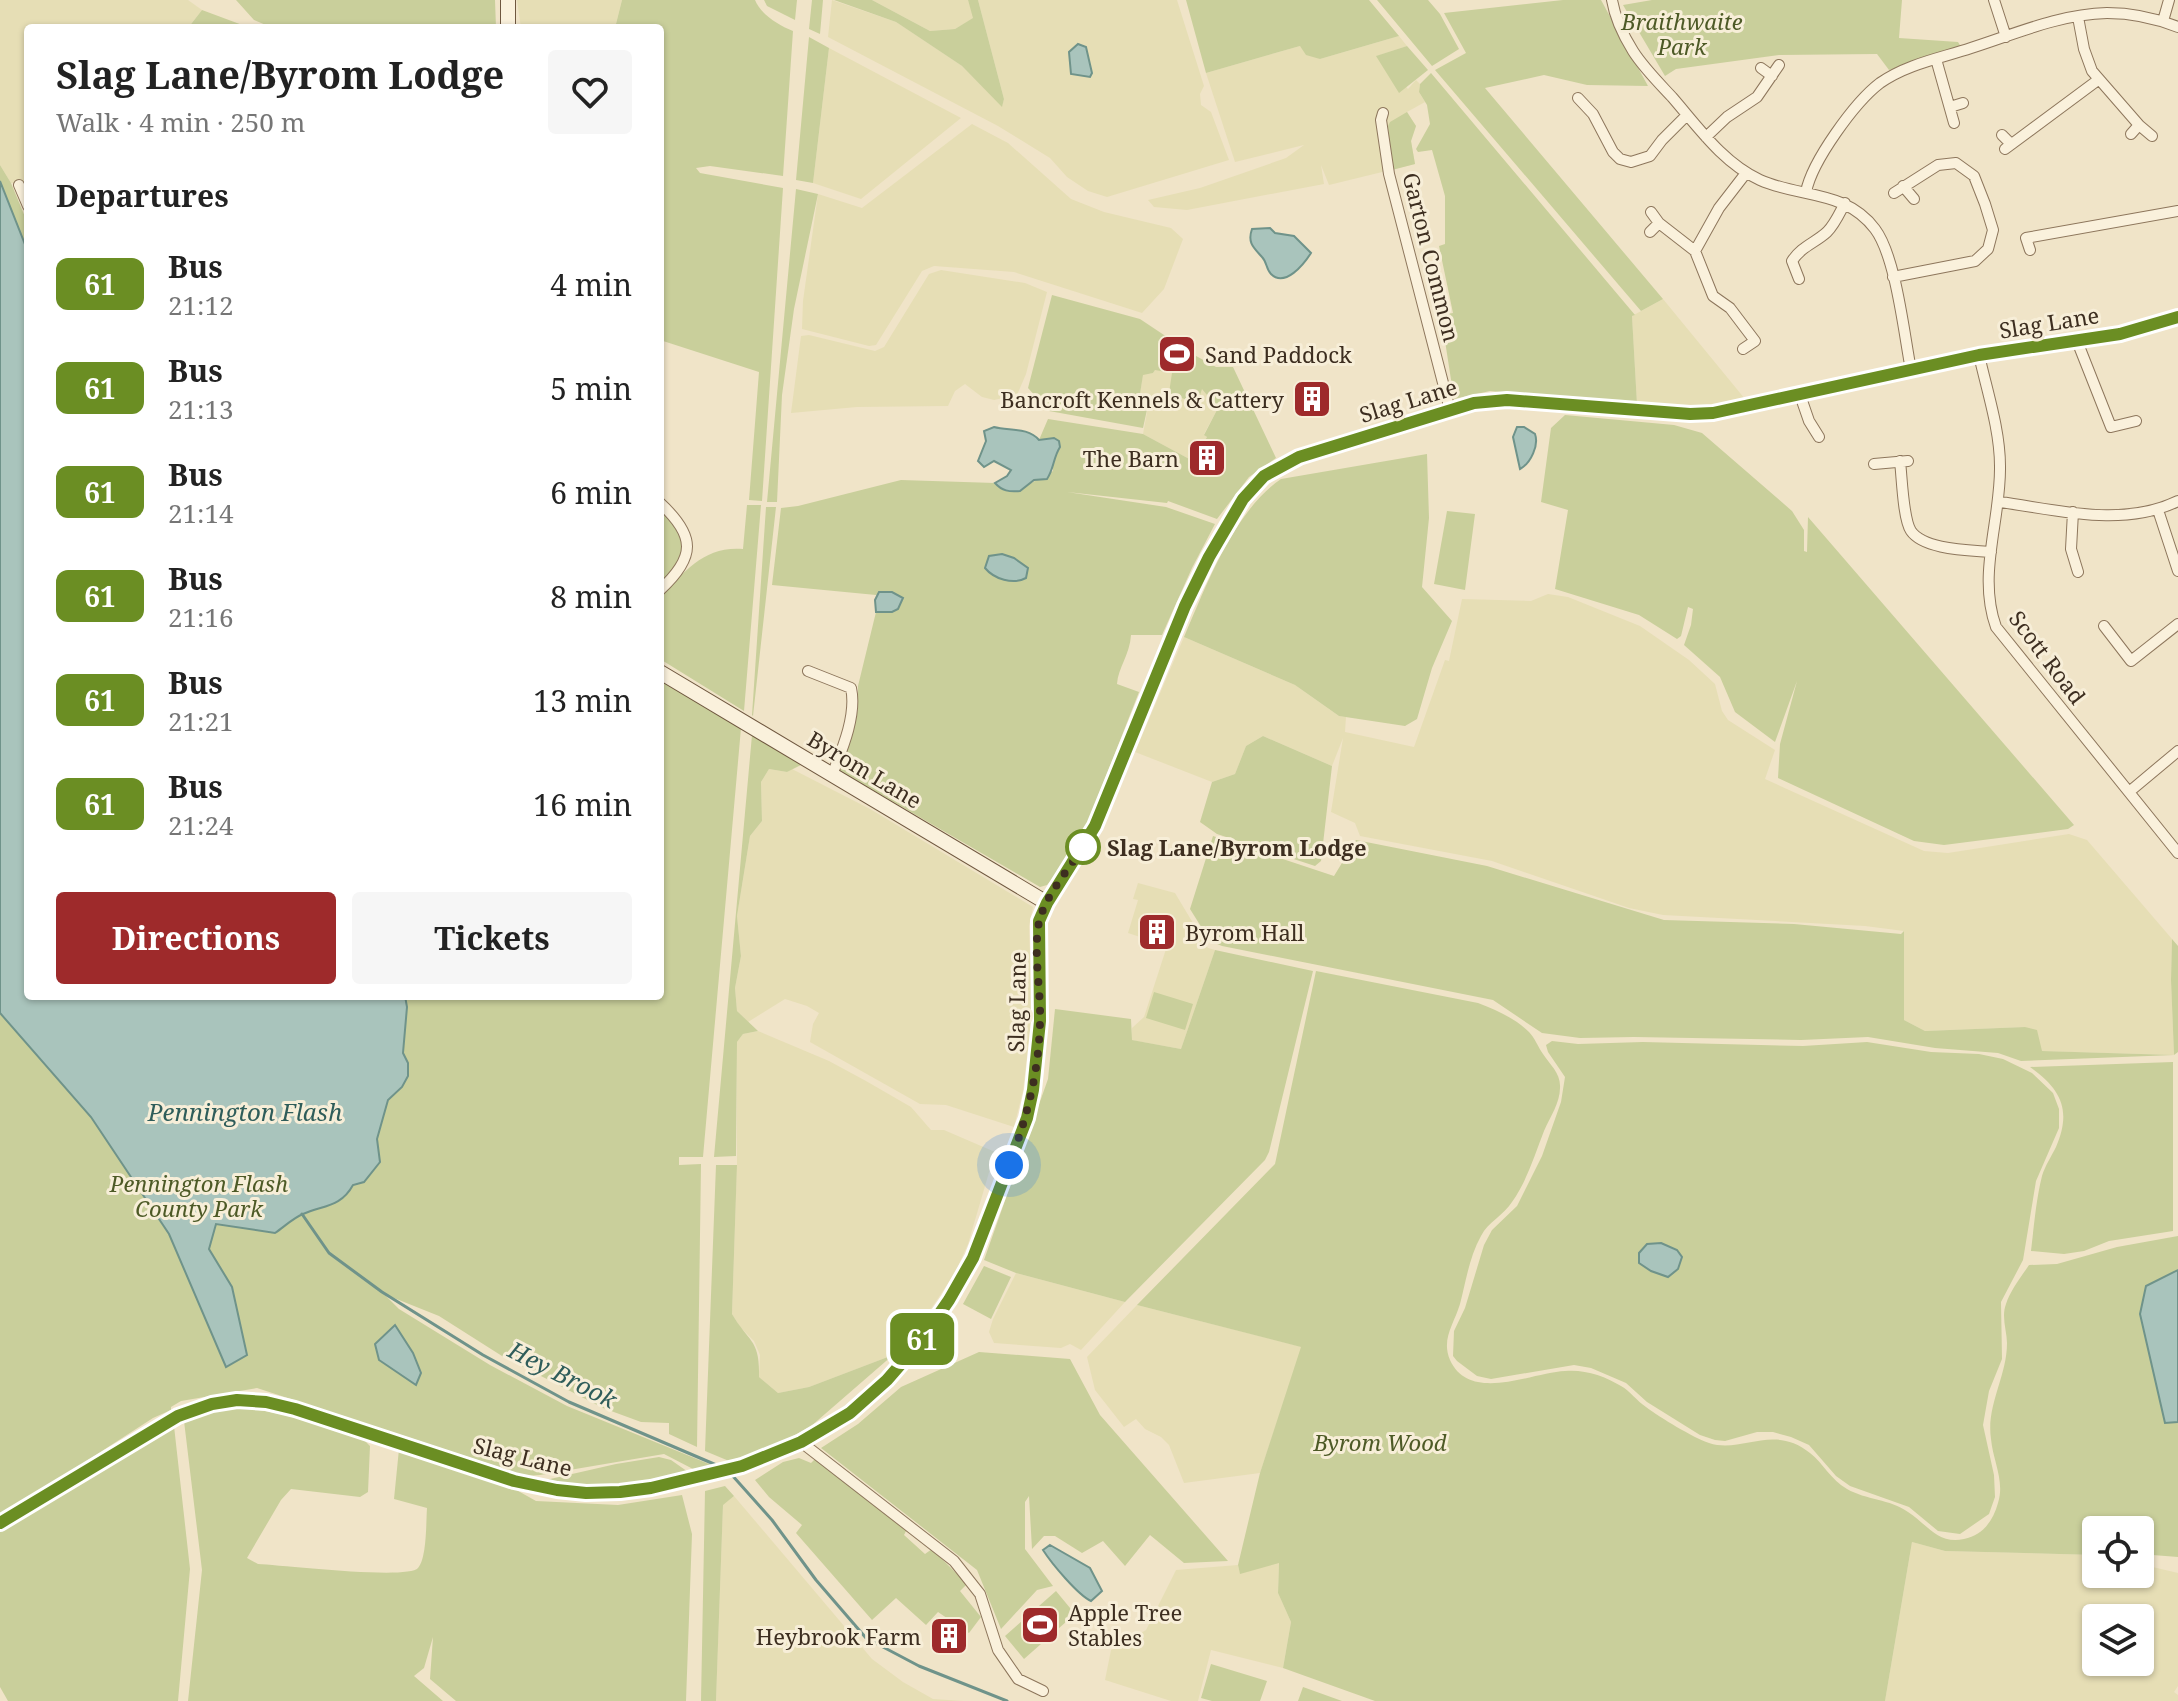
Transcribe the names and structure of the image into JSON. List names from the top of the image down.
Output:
{
  "streets": {
    "street": [
      "Garton Common",
      "Slag Lane",
      "Scott Road",
      "Byrom Lane"
    ]
  },
  "crossings": [
    ["Garton Common", "Slag Lane"],
    ["Slag Lane", "Scott Road"],
    ["Slag Lane", "Byrom Lane"]
  ],
  "water": ["Pennington Flash", "Hey Brook"],
  "parks": ["Braithwaite Park", "Pennington Flash County Park", "Byrom Wood"],
  "places": {
    "sports": ["Sand Paddock", "Apple Tree Stables"],
    "building": [
      "Bancroft Kennels & Cattery",
      "The Barn",
      "Byrom Hall",
      "Heybrook Farm"
    ],
    "other": ["Slag Lane/Byrom Lodge"]
  },
  "lines": ["bus line 61"],
  "page": {
    "on_map": "61",
    "heading": [
      ["Slag Lane/Byrom Lodge", "Walk · 4 min · 250 m"],
      "Departures"
    ],
    "list": [
      {
        "mark": "61",
        "name": "Bus",
        "note": "21:12",
        "value": "4 min"
      },
      {
        "mark": "61",
        "name": "Bus",
        "note": "21:13",
        "value": "5 min"
      },
      {
        "mark": "61",
        "name": "Bus",
        "note": "21:14",
        "value": "6 min"
      },
      {
        "mark": "61",
        "name": "Bus",
        "note": "21:16",
        "value": "8 min"
      },
      {
        "mark": "61",
        "name": "Bus",
        "note": "21:21",
        "value": "13 min"
      },
      {
        "mark": "61",
        "name": "Bus",
        "note": "21:24",
        "value": "16 min"
      }
    ],
    "buttons": ["Directions", "Tickets"]
  }
}
